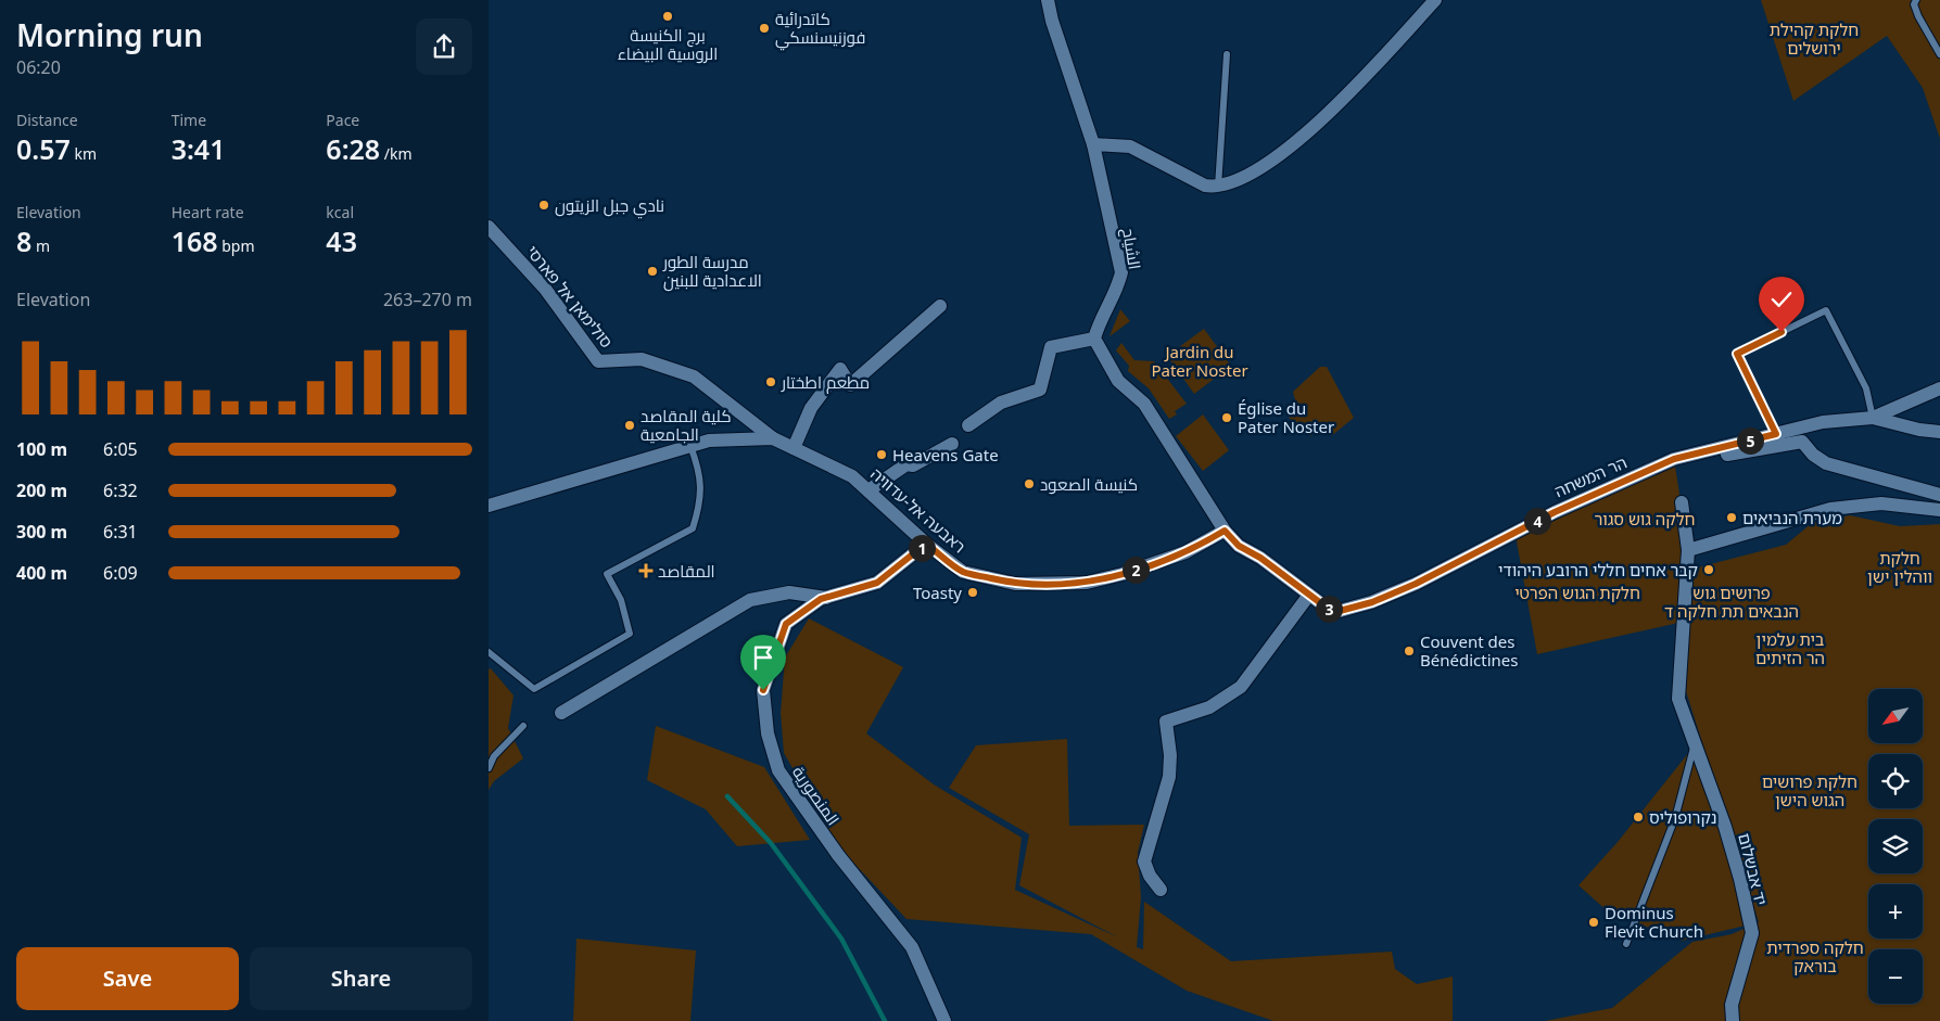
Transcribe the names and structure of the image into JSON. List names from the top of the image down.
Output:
{
  "streets": {
    "street": [
      "الشياح",
      "סולימאן אל פארסי",
      "הר המשחה",
      "ראבעה אל-עדוויה",
      "المنصورية",
      "יד אבשלום"
    ]
  },
  "crossings": [
    ["סולימאן אל פארסי", "ראבעה אל-עדוויה"],
    ["ראבעה אל-עדוויה", "المنصورية"]
  ],
  "parks": [
    "חלקת קהילת ירושלים",
    "Jardin du Pater Noster",
    "חלקה גוש סגור",
    "חלקת ווהלין ישן",
    "חלקת הגוש הפרטי",
    "פרושים גוש הנבאים תת חלקה ד",
    "בית עלמין הר הזיתים",
    "חלקת פרושים הגוש הישן",
    "חלקה ספרדית בוראק"
  ],
  "places": {
    "other": [
      "برج الكنيسة الروسية البيضاء",
      "كاتدرائية فوزنيسنسكي",
      "نادي جبل الزيتون",
      "مدرسة الطور الاعدادية للبنين",
      "مطعم اطختار",
      "Église du Pater Noster",
      "كلية المقاصد الجامعية",
      "Heavens Gate",
      "كنيسة الصعود",
      "מערת הנביאים",
      "קבר אחים חללי הרובע היהודי",
      "Toasty",
      "Couvent des Bénédictines",
      "נקרופוליס",
      "Dominus Flevit Church"
    ],
    "health": ["المقاصد"]
  },
  "north": "bottom left",
  "page": {
    "heading": ["Morning run", "06:20"],
    "stats": [
      ["Distance", "0.57 km"],
      ["Time", "3:41"],
      ["Pace", "6:28 /km"],
      ["Elevation", "8 m"],
      ["Heart rate", "168 bpm"],
      ["kcal", "43"]
    ],
    "chart": ["Elevation", "263–270 m"],
    "pins": [
      "5",
      "4",
      "1",
      "2",
      "3"
    ],
    "list": [
      {
        "name": "100 m",
        "note": "6:05"
      },
      {
        "name": "200 m",
        "note": "6:32"
      },
      {
        "name": "300 m",
        "note": "6:31"
      },
      {
        "name": "400 m",
        "note": "6:09"
      }
    ],
    "map_buttons": ["+", "−"],
    "buttons": ["Save", "Share"]
  }
}
